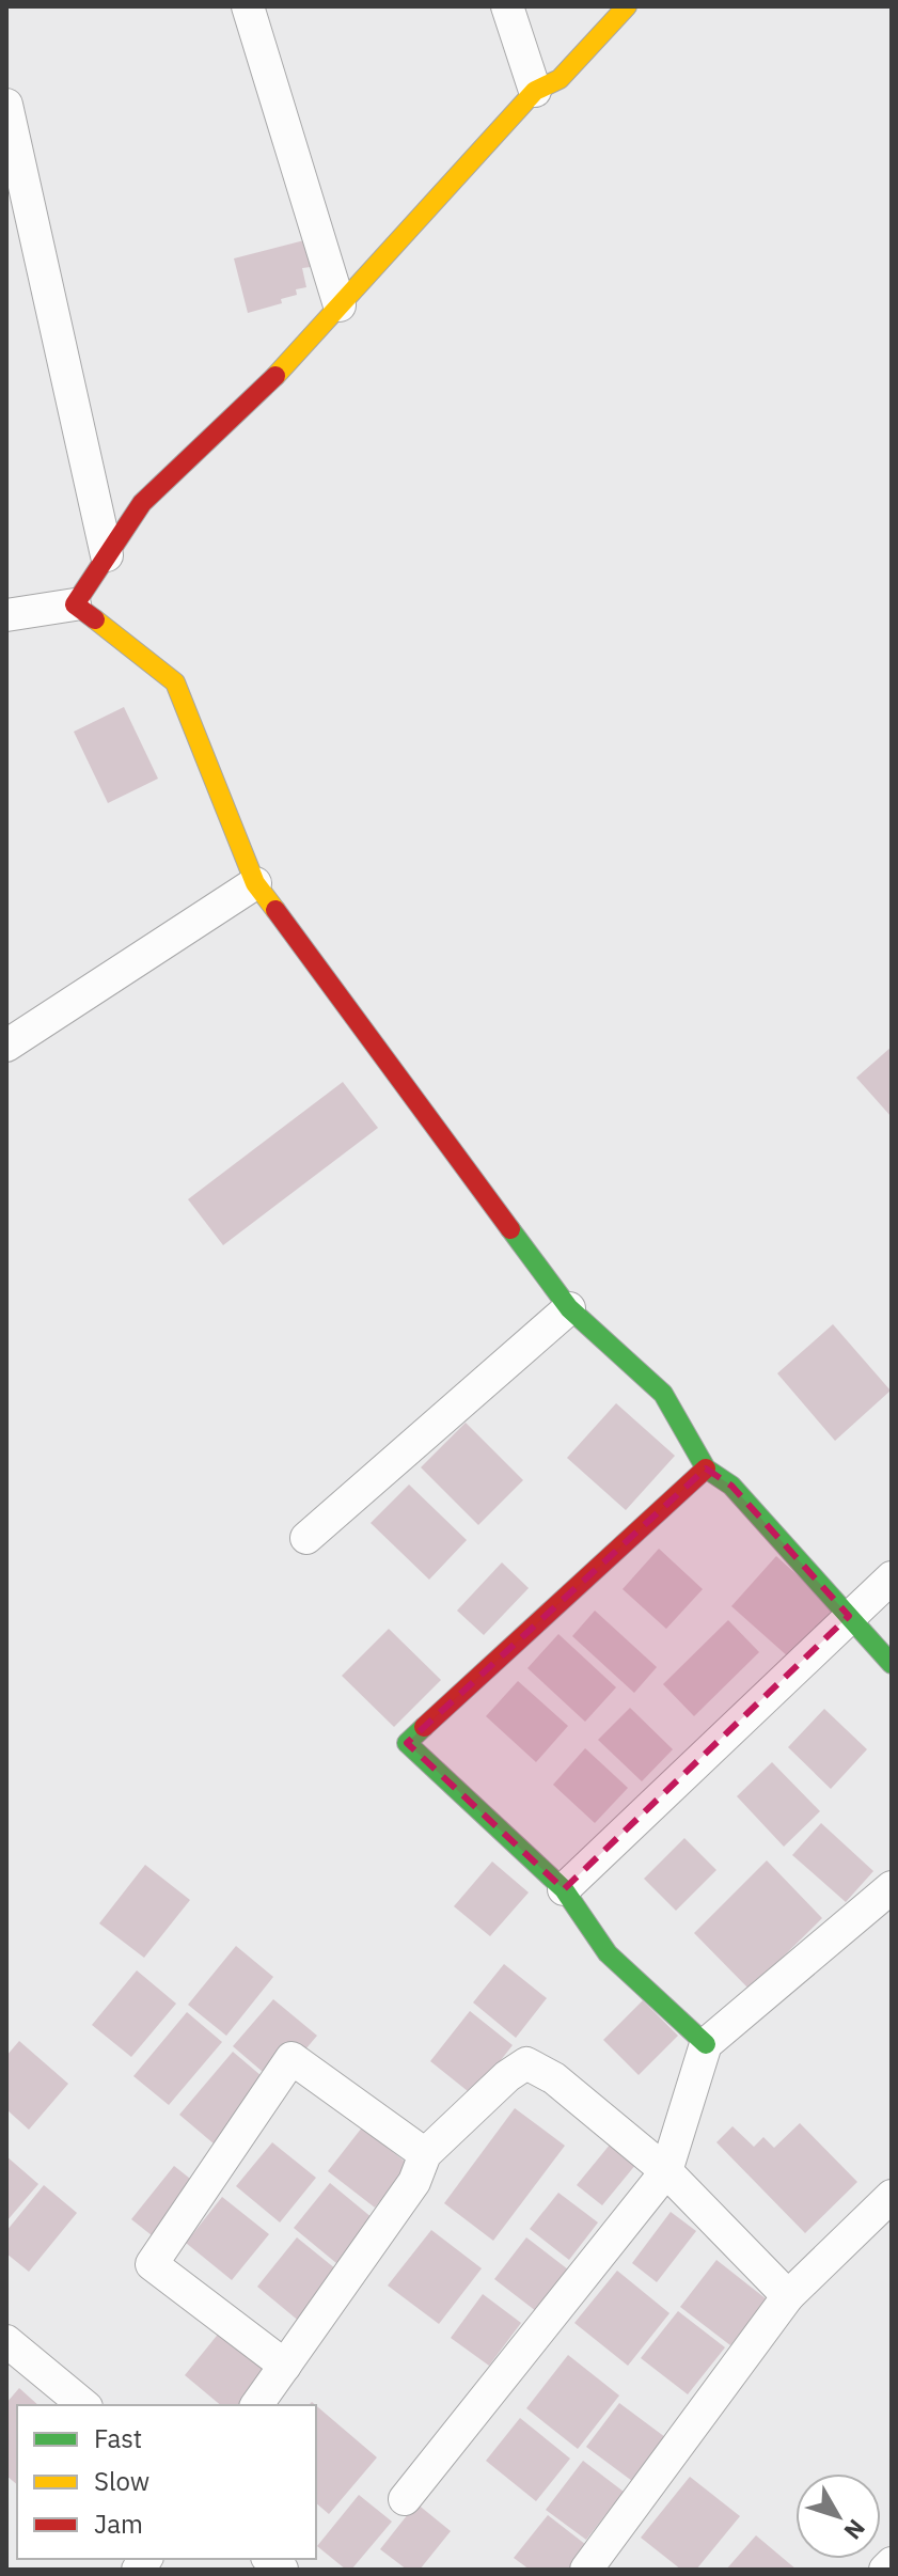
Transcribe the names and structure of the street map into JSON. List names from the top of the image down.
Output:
{
  "legend": ["Fast", "Slow", "Jam"],
  "north": "bottom right"
}
